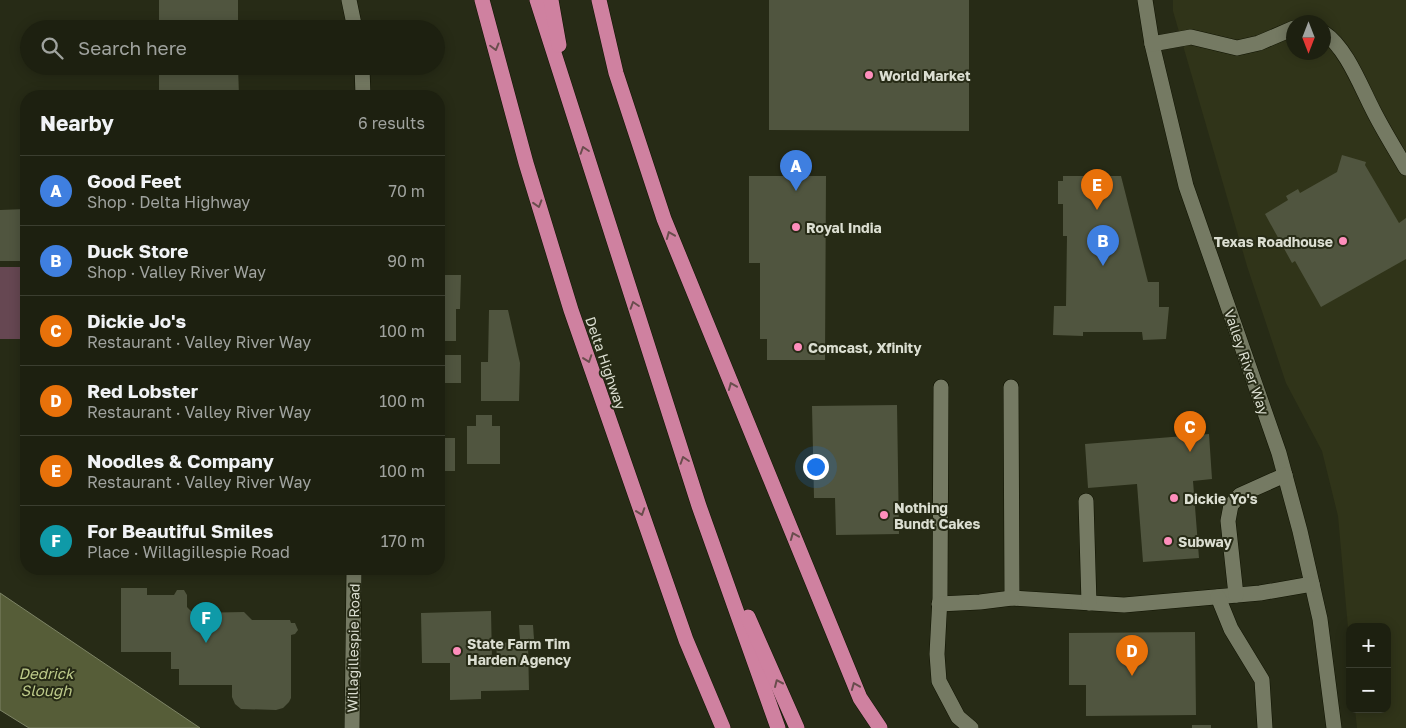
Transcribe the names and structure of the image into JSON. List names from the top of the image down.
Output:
{
  "streets": {
    "highway": ["Delta Highway"],
    "street": ["Valley River Way", "Willagillespie Road"]
  },
  "water": ["Dedrick Slough"],
  "places": [
    "World Market",
    "Royal India",
    "Texas Roadhouse",
    "Comcast, Xfinity",
    "Dickie Yo's",
    "Nothing Bundt Cakes",
    "Subway",
    "State Farm Tim Harden Agency"
  ],
  "north": "bottom",
  "page": {
    "search": "Search here",
    "heading": ["Nearby", "6 results"],
    "pins": [
      "A",
      "E",
      "B",
      "C",
      "F",
      "D"
    ],
    "list": [
      {
        "mark": "A",
        "name": "Good Feet",
        "note": "Shop · Delta Highway",
        "value": "70 m"
      },
      {
        "mark": "B",
        "name": "Duck Store",
        "note": "Shop · Valley River Way",
        "value": "90 m"
      },
      {
        "mark": "C",
        "name": "Dickie Jo's",
        "note": "Restaurant · Valley River Way",
        "value": "100 m"
      },
      {
        "mark": "D",
        "name": "Red Lobster",
        "note": "Restaurant · Valley River Way",
        "value": "100 m"
      },
      {
        "mark": "E",
        "name": "Noodles & Company",
        "note": "Restaurant · Valley River Way",
        "value": "100 m"
      },
      {
        "mark": "F",
        "name": "For Beautiful Smiles",
        "note": "Place · Willagillespie Road",
        "value": "170 m"
      }
    ],
    "map_buttons": ["+", "−"]
  }
}
